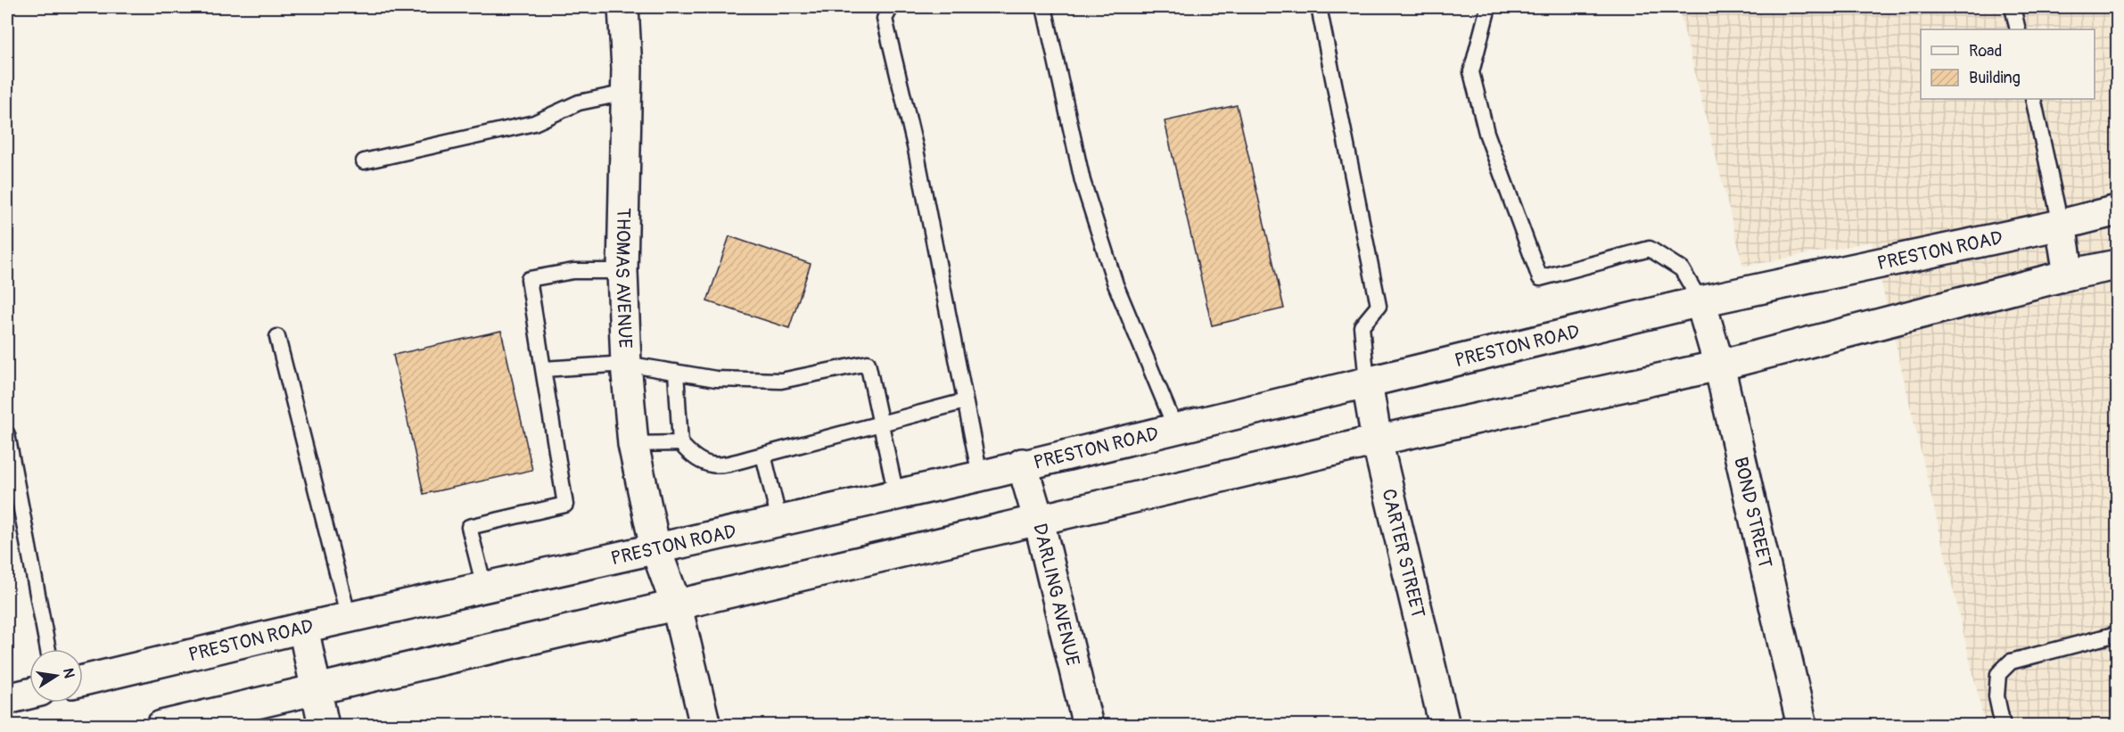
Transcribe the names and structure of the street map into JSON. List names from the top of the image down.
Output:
{
  "streets": {
    "main road": [
      "PRESTON ROAD",
      "THOMAS AVENUE",
      "BOND STREET",
      "CARTER STREET",
      "DARLING AVENUE"
    ]
  },
  "crossings": [
    ["PRESTON ROAD", "THOMAS AVENUE"],
    ["PRESTON ROAD", "BOND STREET"],
    ["PRESTON ROAD", "CARTER STREET"],
    ["PRESTON ROAD", "DARLING AVENUE"]
  ],
  "legend": ["Road", "Building"],
  "north": "right"
}
